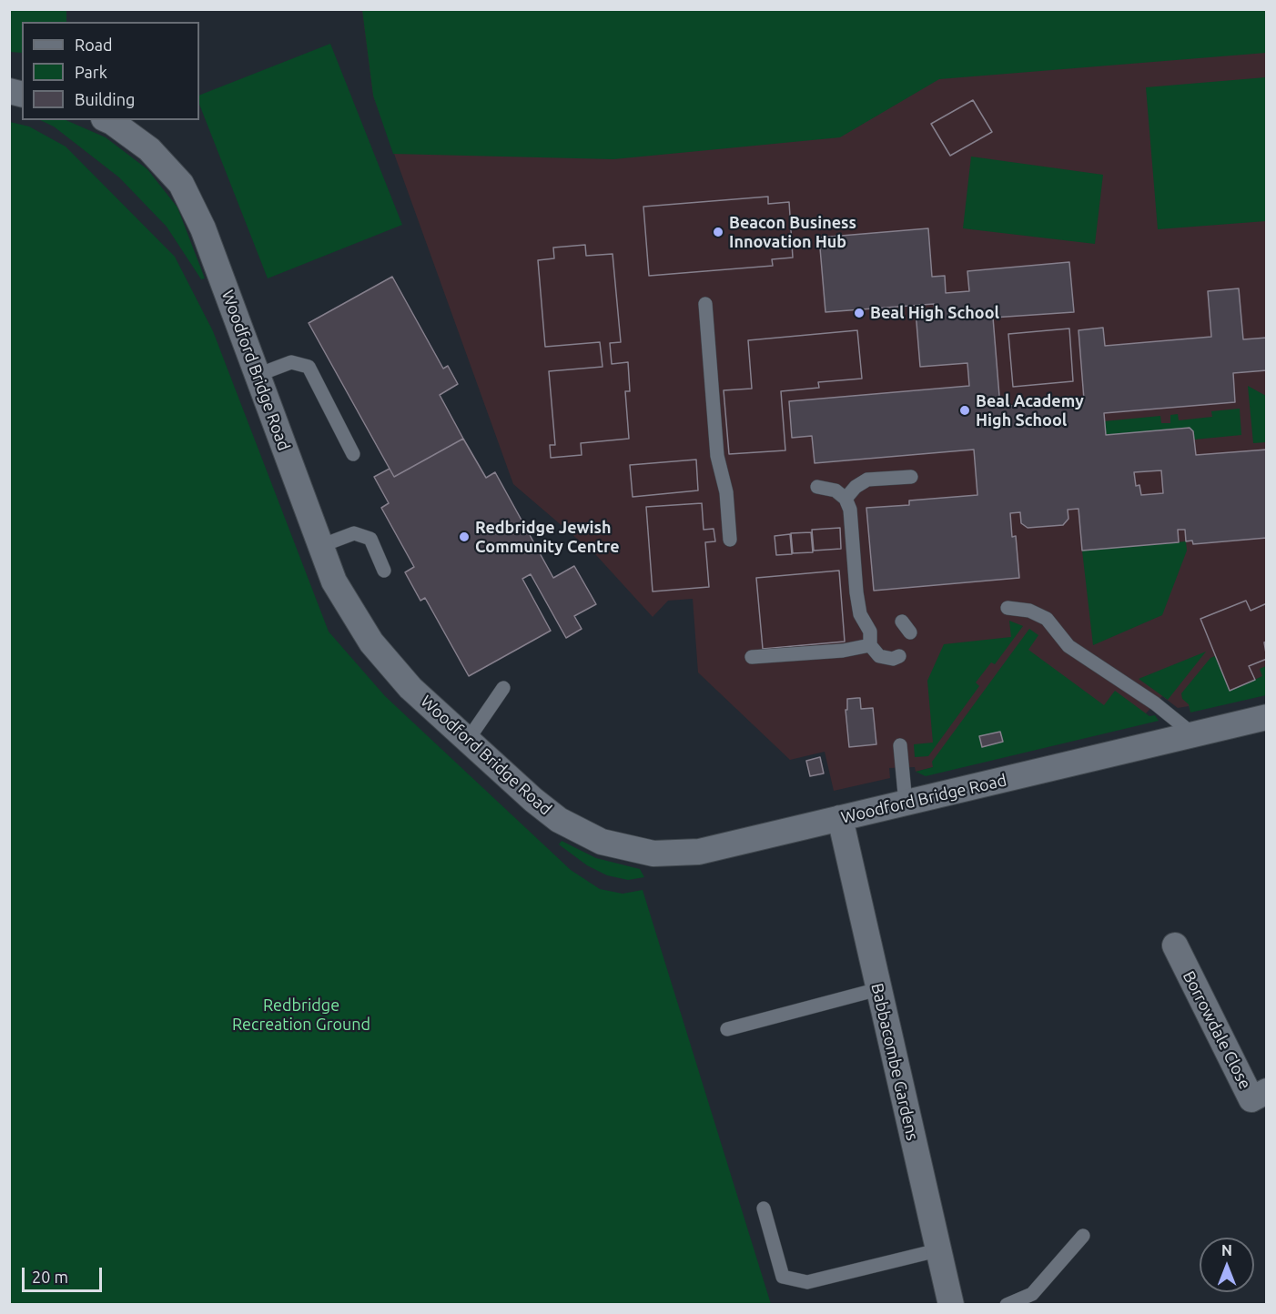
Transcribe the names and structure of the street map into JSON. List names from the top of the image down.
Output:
{
  "streets": {
    "street": ["Woodford Bridge Road", "Borrowdale Close", "Babbacombe Gardens"]
  },
  "crossings": [
    ["Woodford Bridge Road", "Babbacombe Gardens"]
  ],
  "parks": ["Redbridge Recreation Ground"],
  "places": [
    "Beacon Business Innovation Hub",
    "Beal High School",
    "Beal Academy High School",
    "Redbridge Jewish Community Centre"
  ],
  "legend": ["Road", "Park", "Building"],
  "scale_bar": "20 m",
  "north": "top"
}
